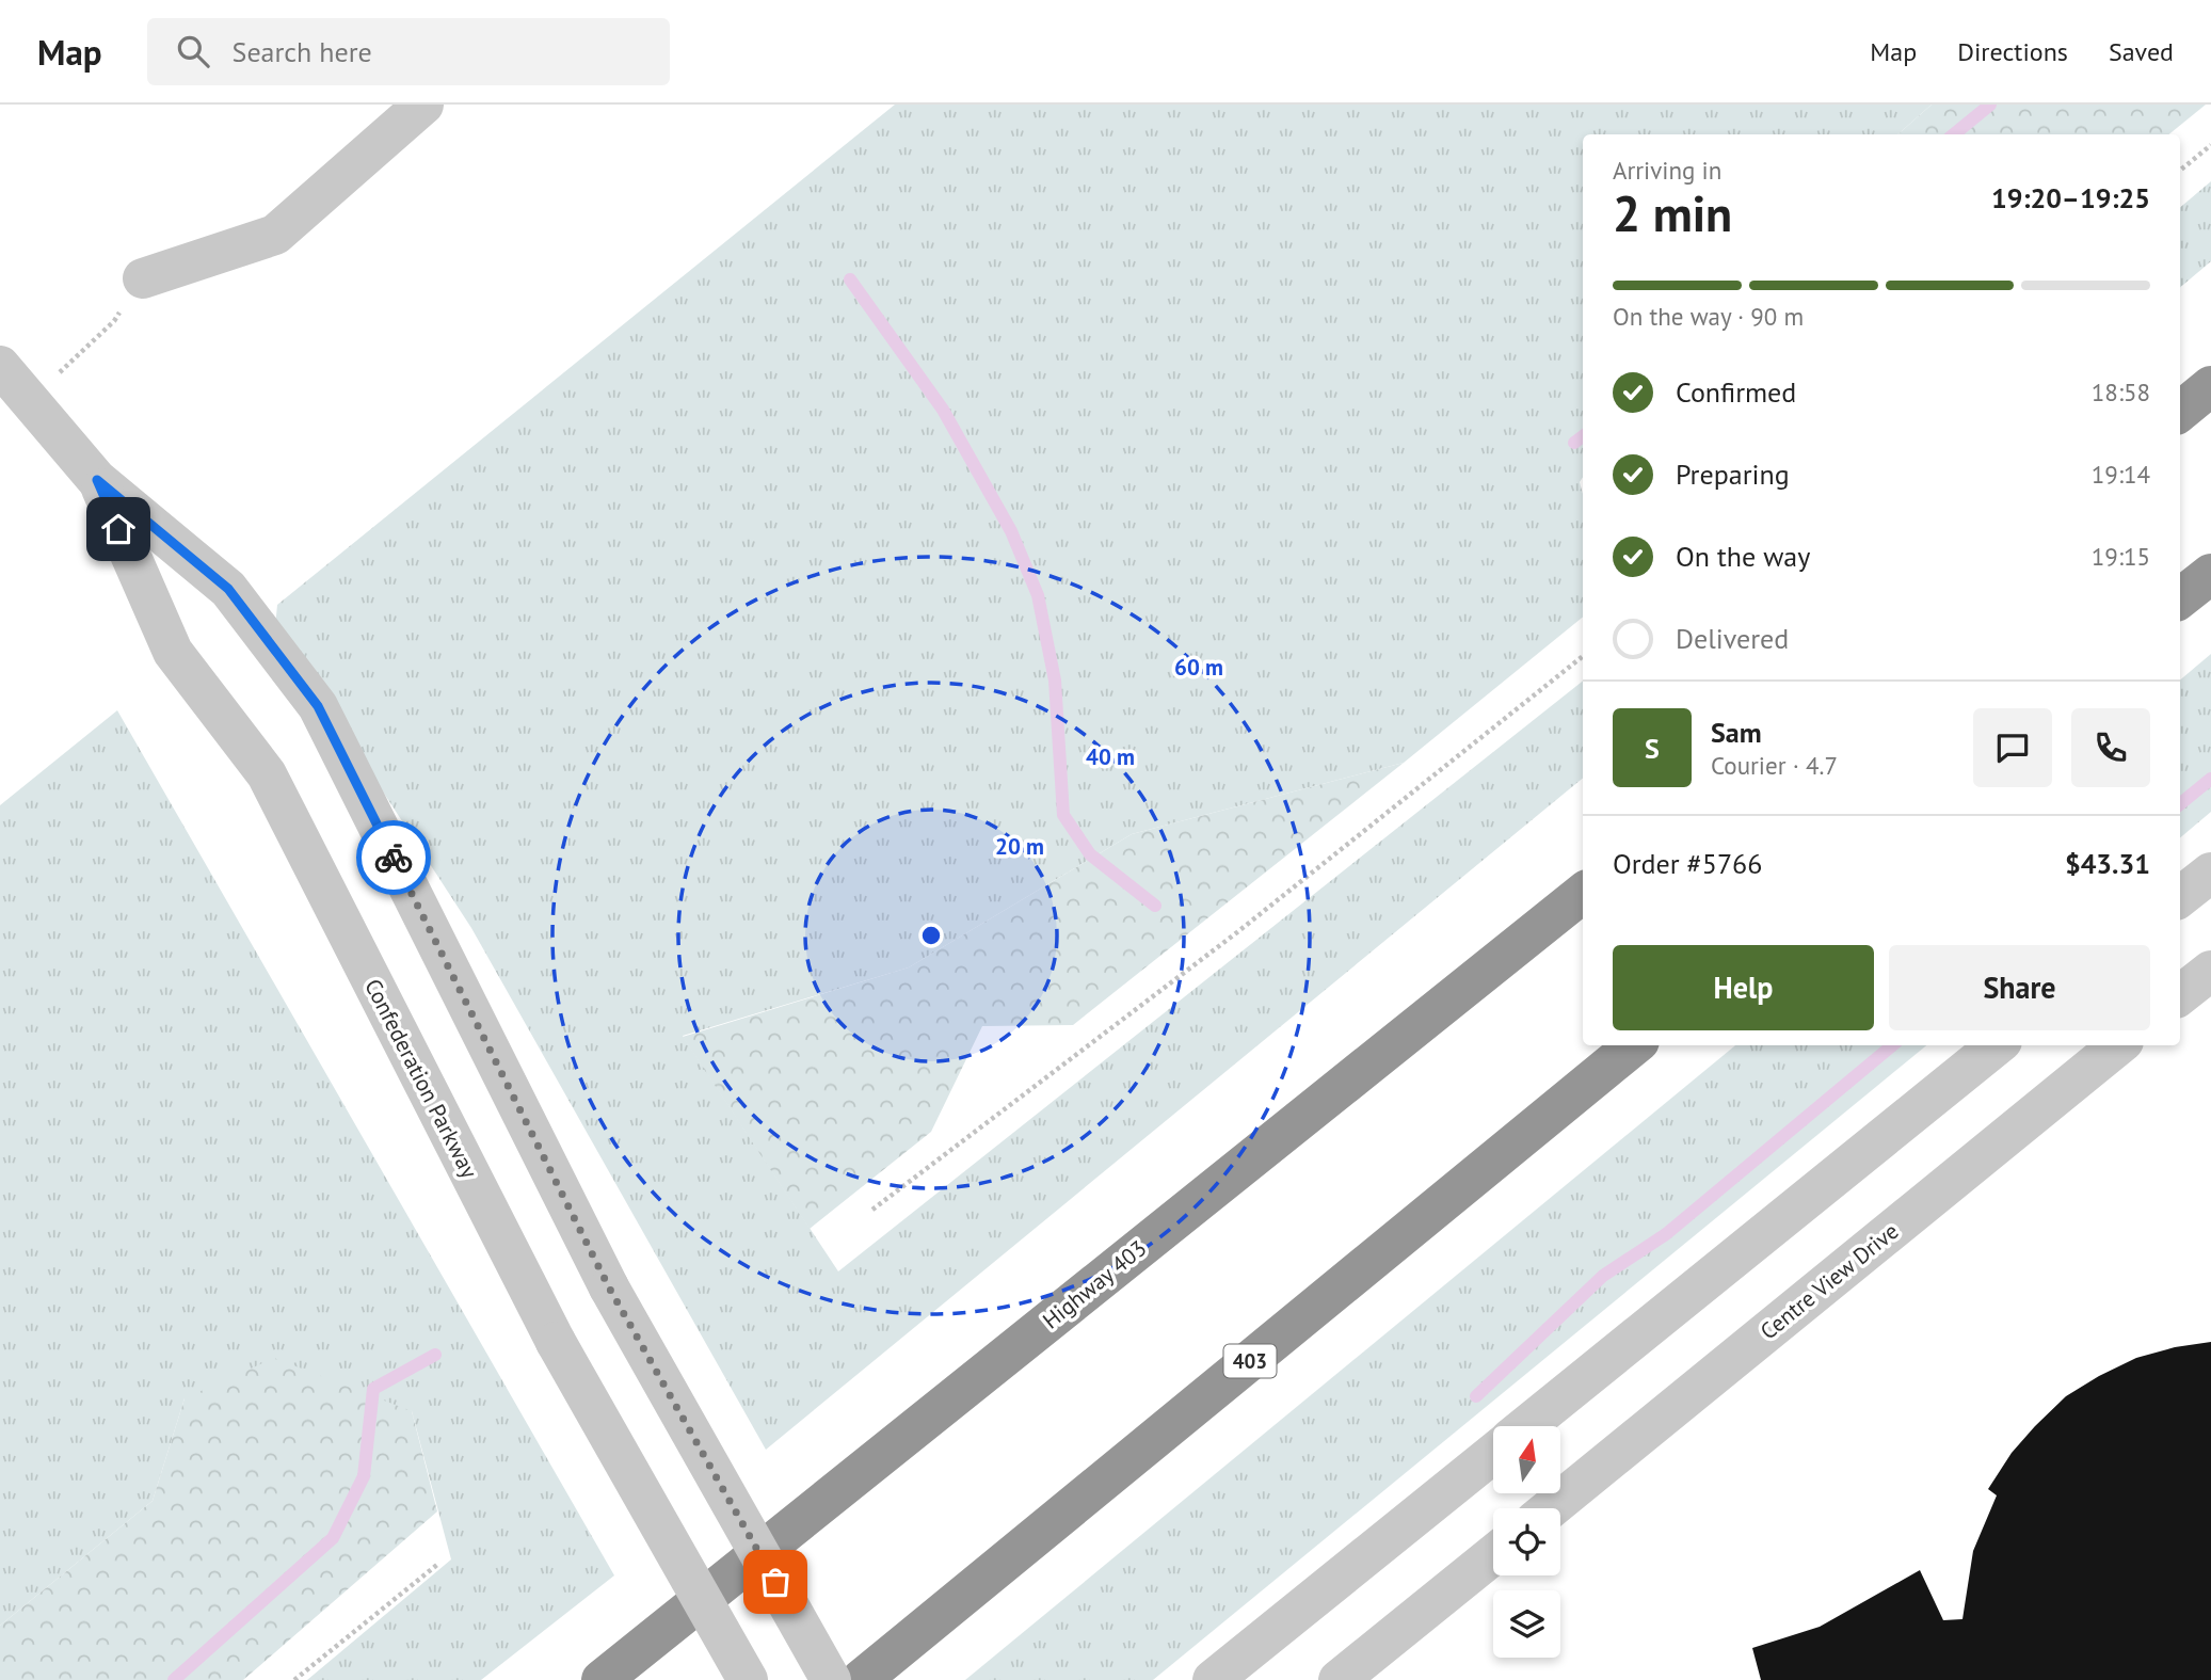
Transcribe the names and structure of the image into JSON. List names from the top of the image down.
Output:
{
  "streets": {
    "highway": ["Highway 403", "403"],
    "street": ["Confederation Parkway", "Centre View Drive"]
  },
  "north": "top",
  "page": {
    "header": "Map",
    "search": "Search here",
    "nav": ["Map", "Directions", "Saved"],
    "heading": ["2 min", "Arriving in", "19:20–19:25"],
    "panel": [
      "Sam",
      "Courier · 4.7",
      "Order #5766",
      "$43.31"
    ],
    "bar": "On the way · 90 m",
    "list": [
      ["Confirmed", "18:58"],
      ["Preparing", "19:14"],
      ["On the way", "19:15"],
      "Delivered"
    ],
    "round": "S",
    "buttons": ["Help", "Share"]
  },
  "rings": ["60 m", "40 m", "20 m"]
}
